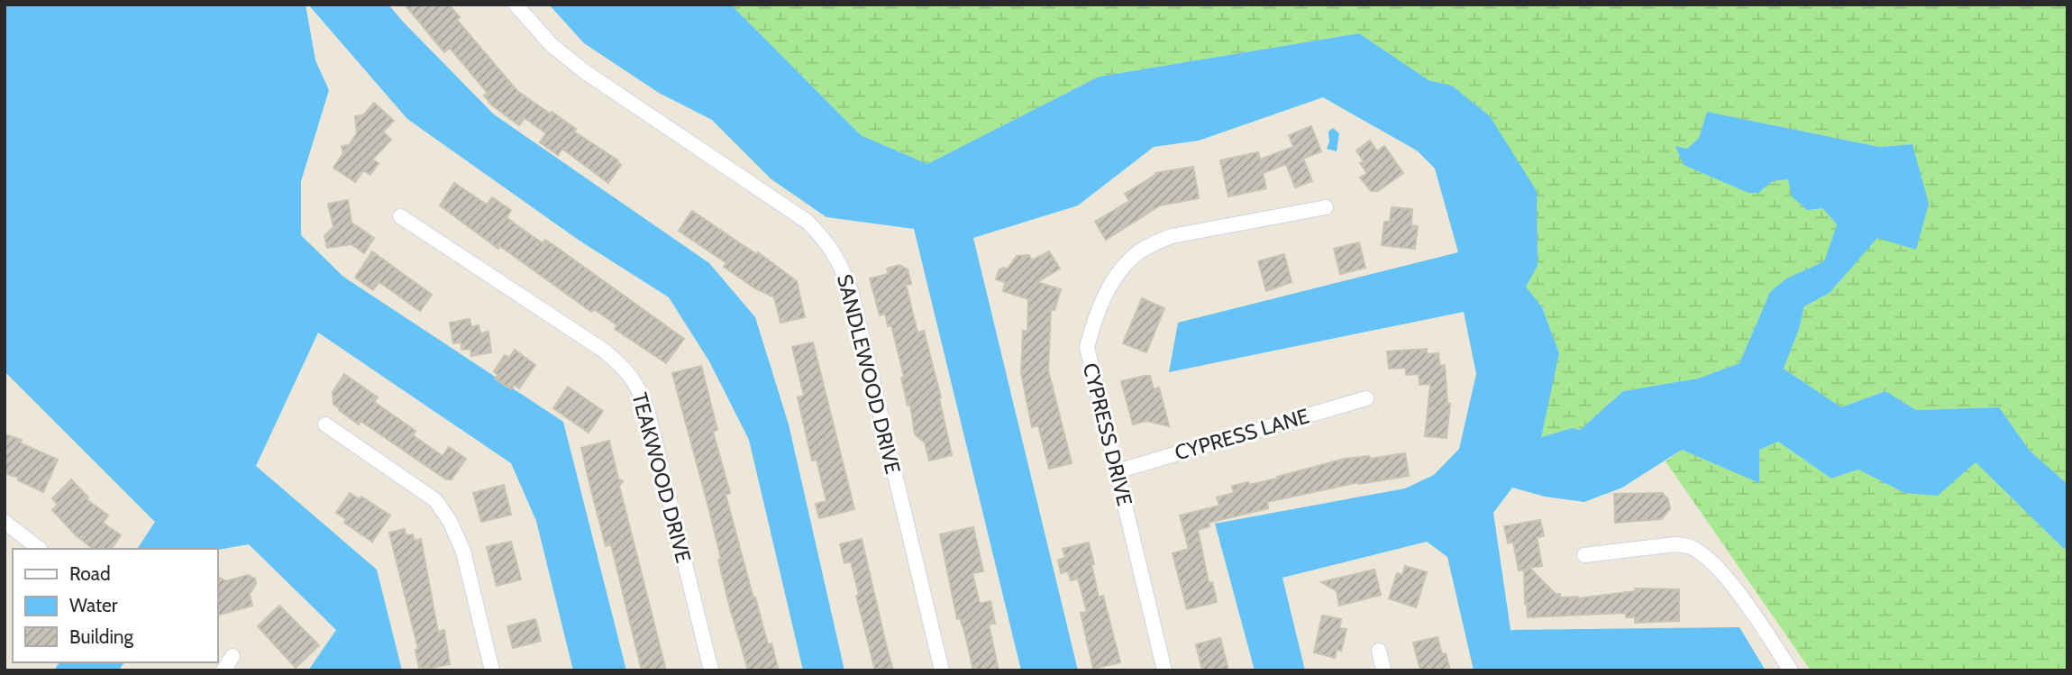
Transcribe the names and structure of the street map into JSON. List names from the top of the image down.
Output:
{
  "streets": {
    "street": [
      "SANDLEWOOD DRIVE",
      "CYPRESS DRIVE",
      "CYPRESS LANE",
      "TEAKWOOD DRIVE"
    ]
  },
  "crossings": [
    ["CYPRESS DRIVE", "CYPRESS LANE"]
  ],
  "legend": ["Road", "Water", "Building"]
}
